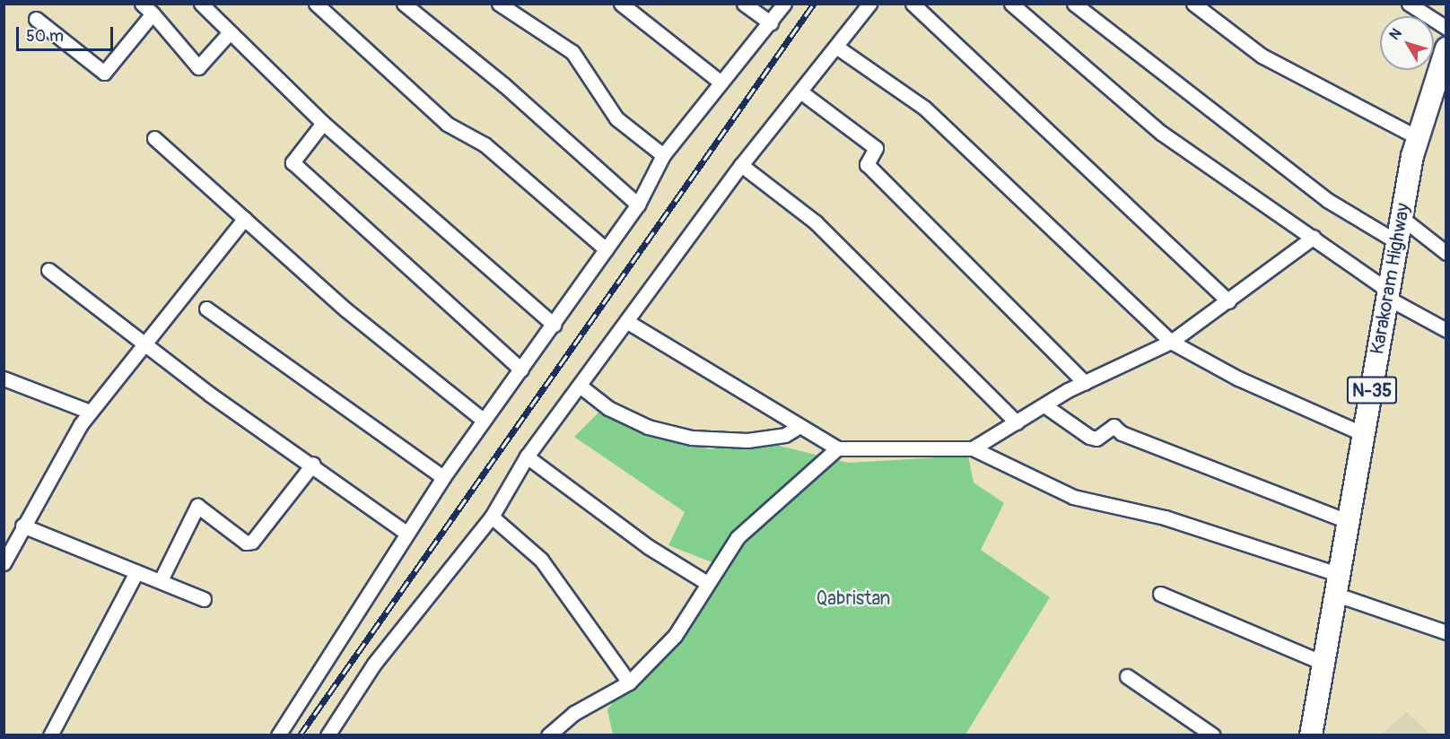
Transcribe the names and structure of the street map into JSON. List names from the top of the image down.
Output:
{
  "streets": {
    "highway": ["Karakoram Highway", "N-35"]
  },
  "parks": ["Qabristan"],
  "scale_bar": "50 m",
  "north": "top left"
}
